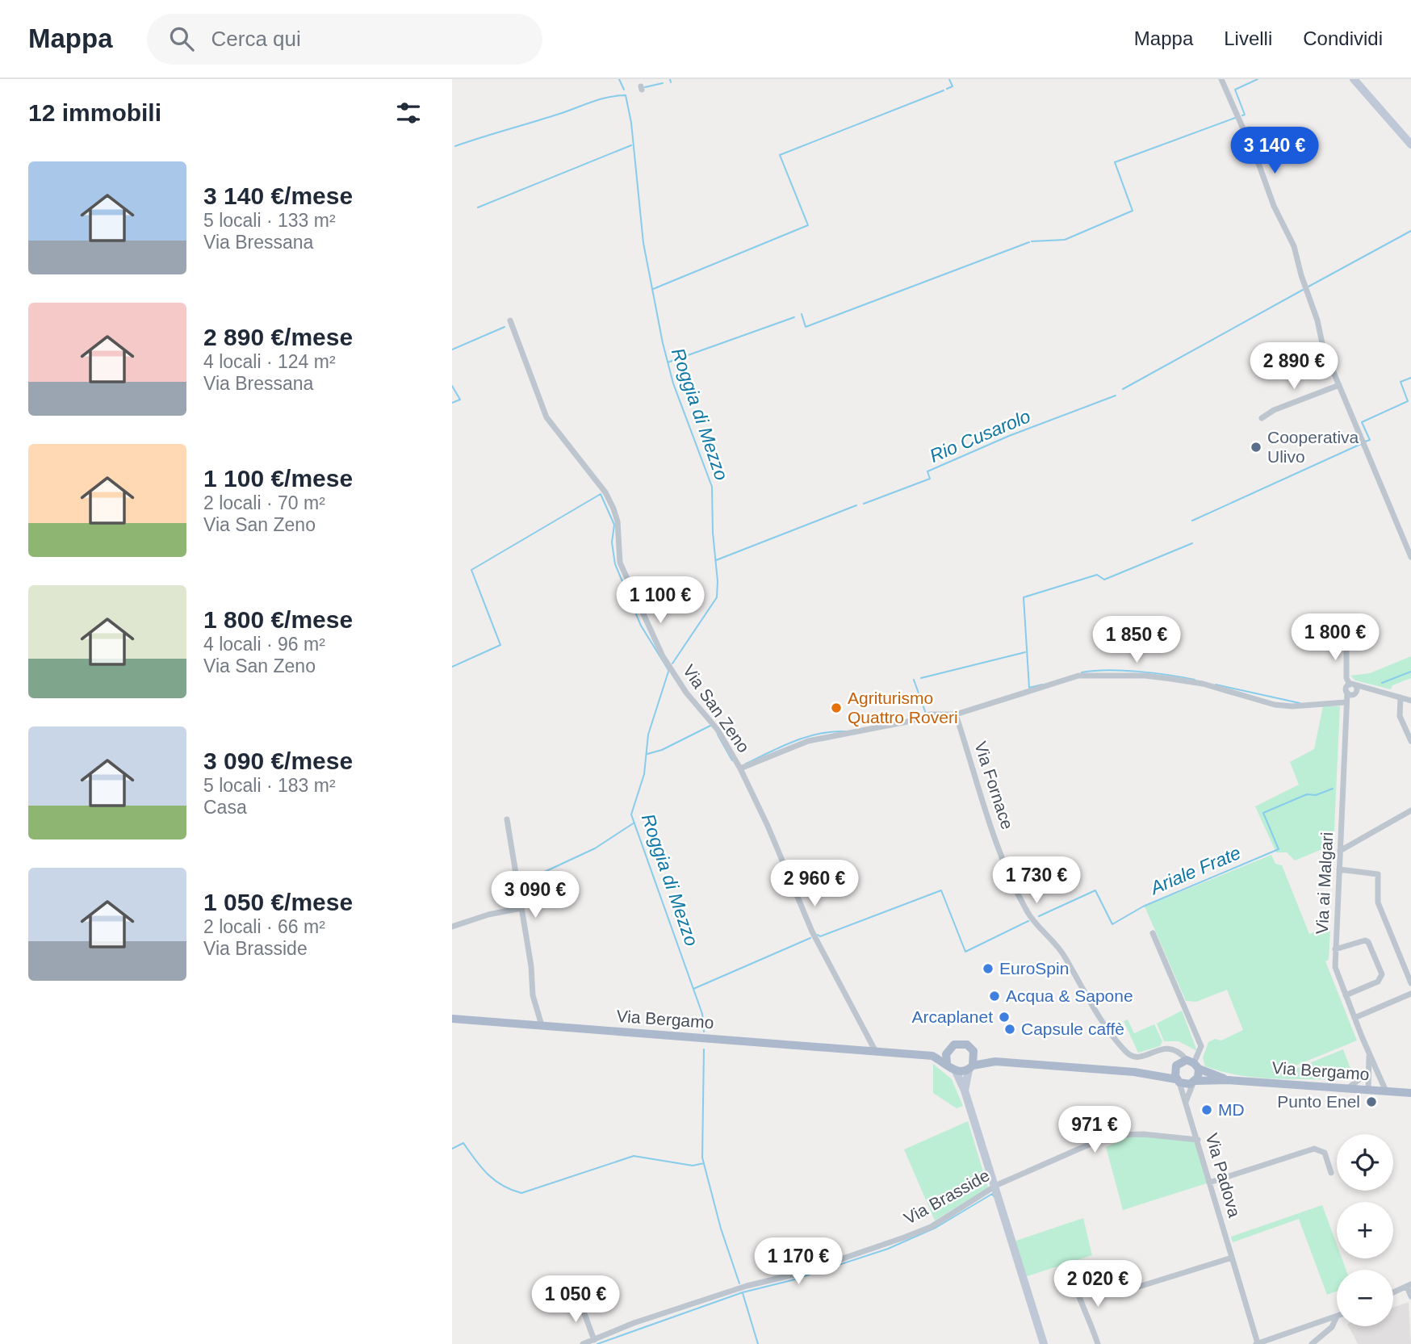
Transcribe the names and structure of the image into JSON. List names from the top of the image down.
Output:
{
  "streets": {
    "main road": ["Via Bergamo"],
    "street": [
      "Via San Zeno",
      "Via Fornace",
      "Via ai Malgari",
      "Via Padova",
      "Via Brasside"
    ]
  },
  "crossings": [
    ["Via San Zeno", "Via Fornace"],
    ["Via Fornace", "Via Bergamo"],
    ["Via ai Malgari", "Via Bergamo"],
    ["Via Bergamo", "Via Padova"],
    ["Via Padova", "Via Brasside"]
  ],
  "water": ["Roggia di Mezzo", "Rio Cusarolo", "Ariale Frate"],
  "places": [
    "Cooperativa Ulivo",
    "Agriturismo Quattro Roveri",
    "EuroSpin",
    "Acqua & Sapone",
    "Arcaplanet",
    "Capsule caffè",
    "Punto Enel",
    "MD"
  ],
  "page": {
    "header": "Mappa",
    "search": "Cerca qui",
    "nav": ["Mappa", "Livelli", "Condividi"],
    "heading": "12 immobili",
    "price": [
      "3 140 €",
      "2 890 €",
      "1 100 €",
      "1 800 €",
      "1 850 €",
      "1 730 €",
      "2 960 €",
      "3 090 €",
      "971 €",
      "1 170 €",
      "2 020 €",
      "1 050 €"
    ],
    "list": [
      {
        "name": "3 140 €/mese",
        "note": "5 locali · 133 m² · Via Bressana"
      },
      {
        "name": "2 890 €/mese",
        "note": "4 locali · 124 m² · Via Bressana"
      },
      {
        "name": "1 100 €/mese",
        "note": "2 locali · 70 m² · Via San Zeno"
      },
      {
        "name": "1 800 €/mese",
        "note": "4 locali · 96 m² · Via San Zeno"
      },
      {
        "name": "3 090 €/mese",
        "note": "5 locali · 183 m² · Casa"
      },
      {
        "name": "1 050 €/mese",
        "note": "2 locali · 66 m² · Via Brasside"
      }
    ],
    "map_buttons": ["+", "−"]
  }
}
